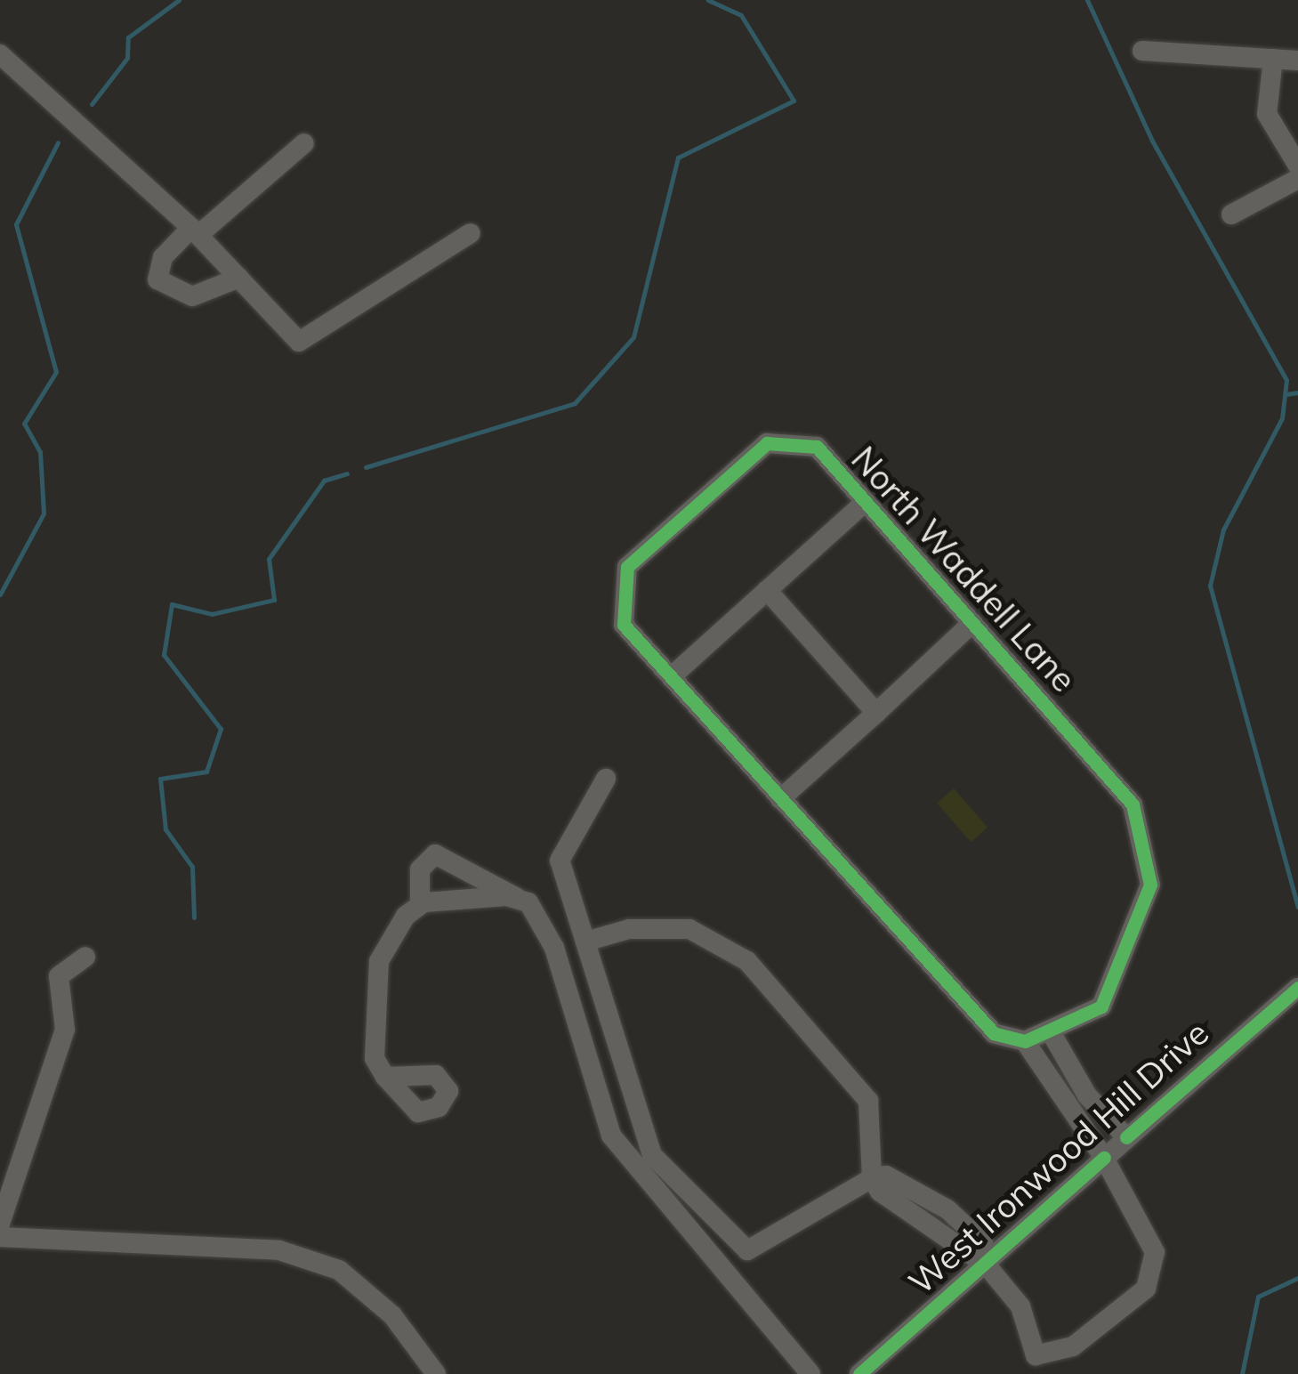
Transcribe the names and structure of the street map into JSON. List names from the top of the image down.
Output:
{
  "streets": {
    "street": ["North Waddell Lane", "West Ironwood Hill Drive"]
  }
}
